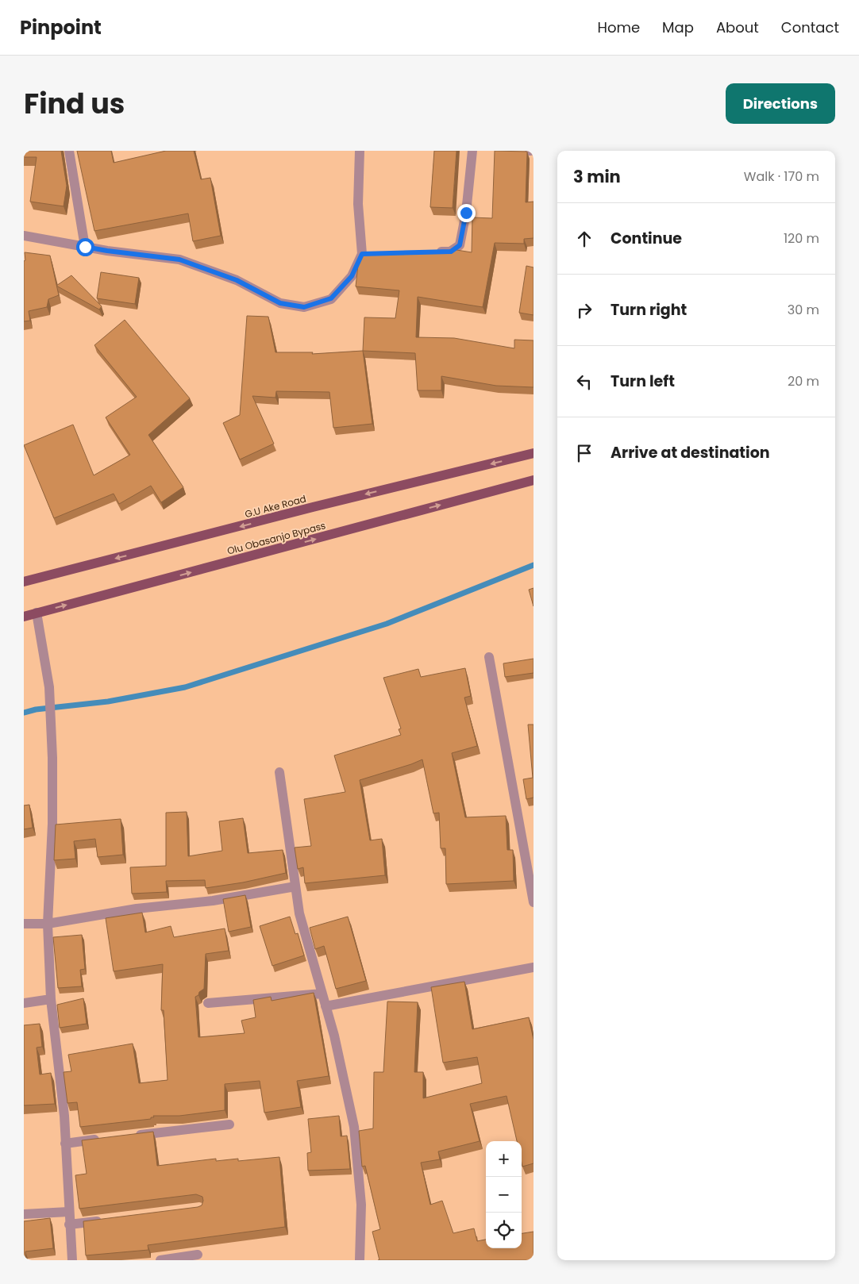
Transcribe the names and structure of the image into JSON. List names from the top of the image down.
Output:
{
  "streets": {
    "main road": ["G.U Ake Road", "Olu Obasanjo Bypass"]
  },
  "one_way": ["G.U Ake Road", "Olu Obasanjo Bypass"],
  "page": {
    "header": "Pinpoint",
    "nav": [
      "Home",
      "Map",
      "About",
      "Contact"
    ],
    "title": "Find us",
    "buttons": "Directions",
    "heading": ["3 min", "Walk · 170 m"],
    "list": [
      ["Continue", "120 m"],
      ["Turn right", "30 m"],
      ["Turn left", "20 m"],
      "Arrive at destination"
    ],
    "map_buttons": ["+", "−"]
  }
}
